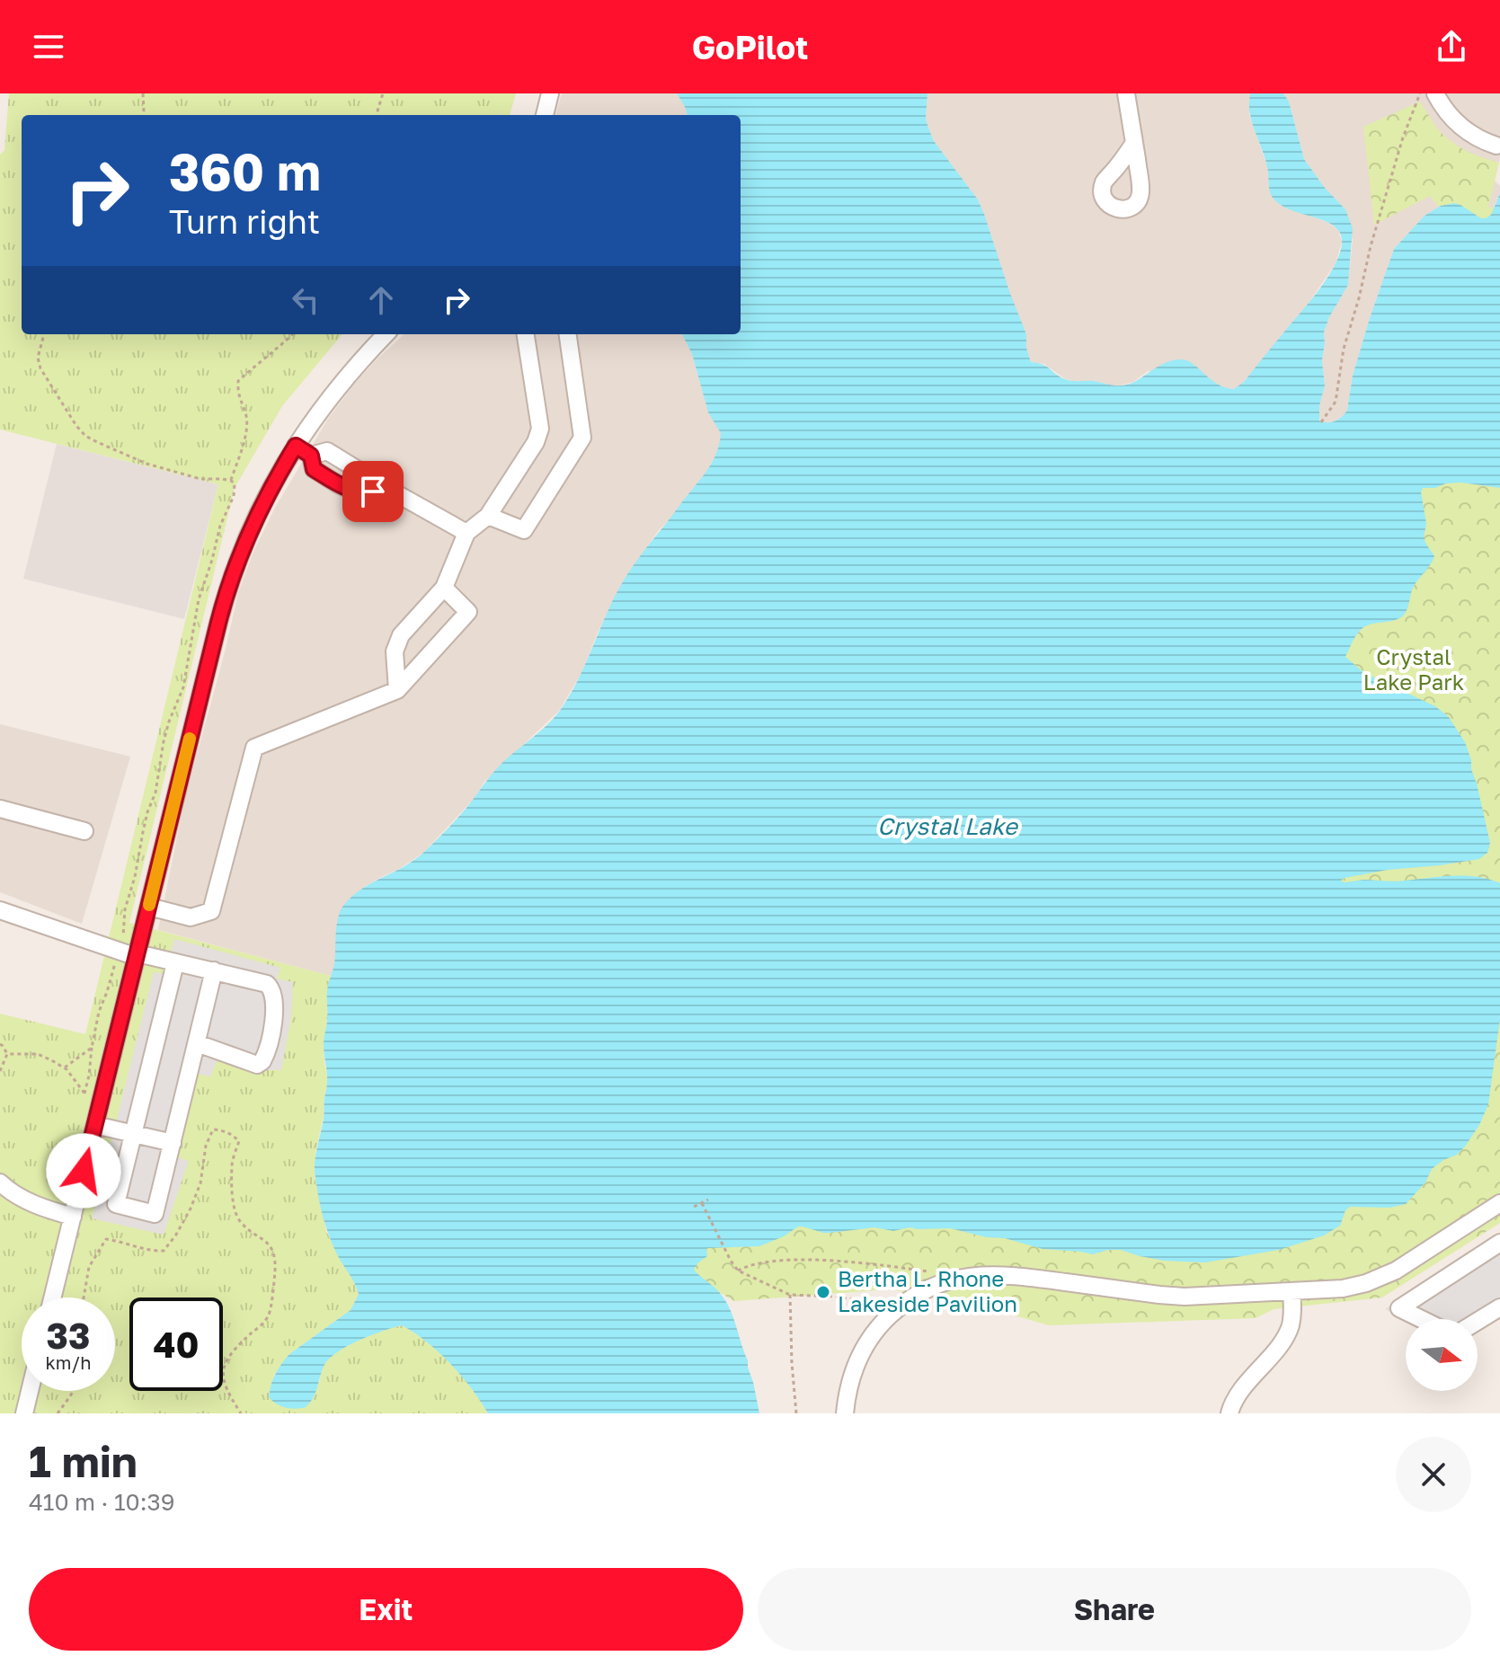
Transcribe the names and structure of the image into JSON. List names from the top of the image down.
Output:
{
  "water": ["Crystal Lake"],
  "parks": ["Crystal Lake Park"],
  "places": ["Bertha L. Rhone Lakeside Pavilion"],
  "north": "right",
  "page": {
    "header": "GoPilot",
    "turn": ["360 m", "Turn right"],
    "speed": "33 km/h",
    "limit": "40",
    "heading": ["1 min", "410 m · 10:39"],
    "buttons": ["Exit", "Share"]
  }
}
